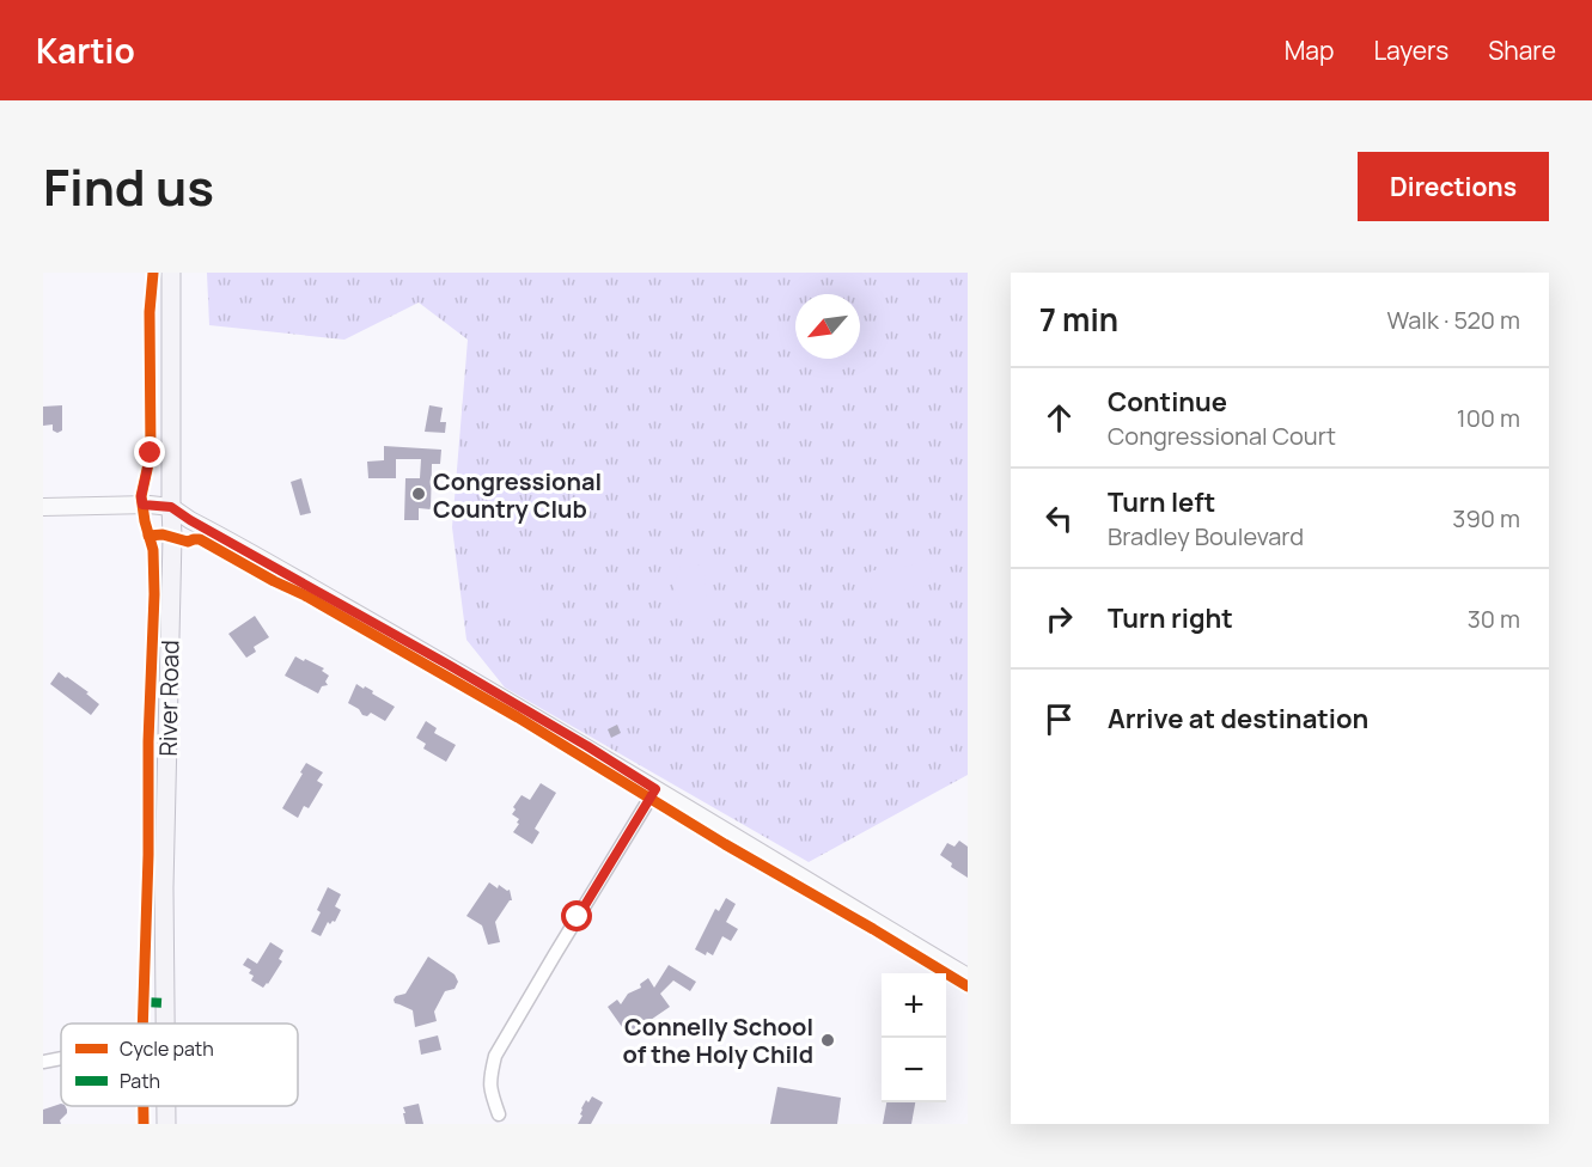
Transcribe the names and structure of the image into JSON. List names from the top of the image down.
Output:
{
  "streets": {
    "main road": ["River Road"]
  },
  "places": ["Congressional Country Club", "Connelly School of the Holy Child"],
  "legend": ["Cycle path", "Path"],
  "north": "bottom left",
  "page": {
    "header": "Kartio",
    "nav": ["Map", "Layers", "Share"],
    "title": "Find us",
    "buttons": "Directions",
    "heading": ["7 min", "Walk · 520 m"],
    "list": [
      ["Continue", "Congressional Court", "100 m"],
      ["Turn left", "Bradley Boulevard", "390 m"],
      ["Turn right", "30 m"],
      "Arrive at destination"
    ],
    "map_buttons": ["+", "−"]
  }
}
